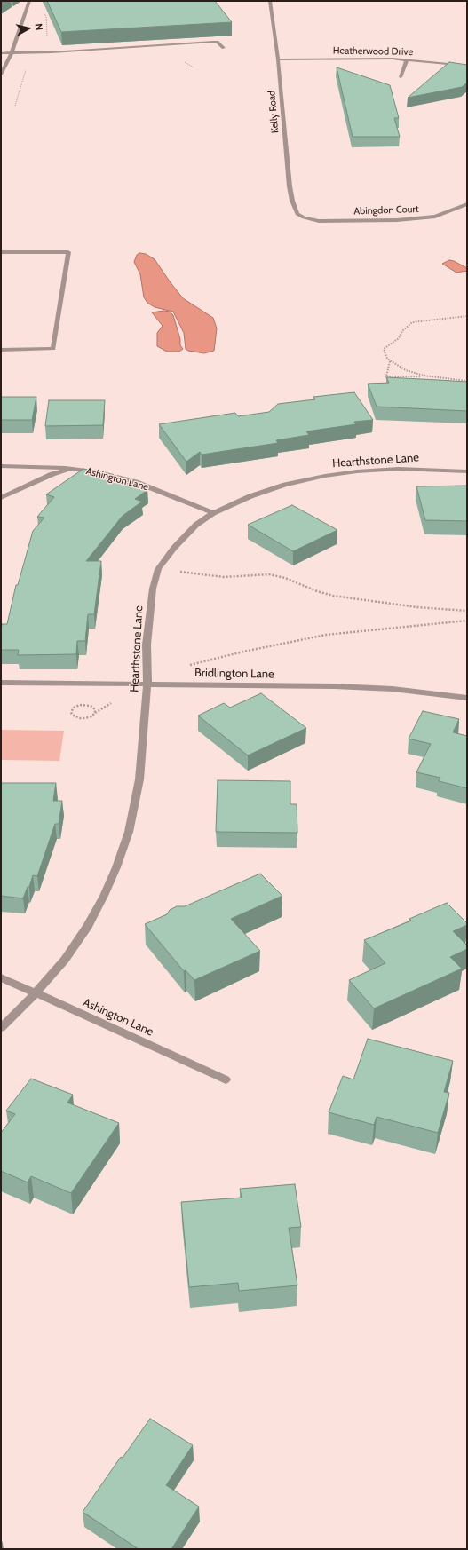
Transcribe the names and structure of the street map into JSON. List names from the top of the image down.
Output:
{
  "streets": {
    "street": [
      "Heatherwood Drive",
      "Kelly Road",
      "Abingdon Court",
      "Hearthstone Lane",
      "Ashington Lane",
      "Bridlington Lane"
    ]
  },
  "crossings": [
    ["Heatherwood Drive", "Kelly Road"],
    ["Kelly Road", "Abingdon Court"],
    ["Hearthstone Lane", "Ashington Lane"],
    ["Hearthstone Lane", "Bridlington Lane"]
  ],
  "north": "right"
}
